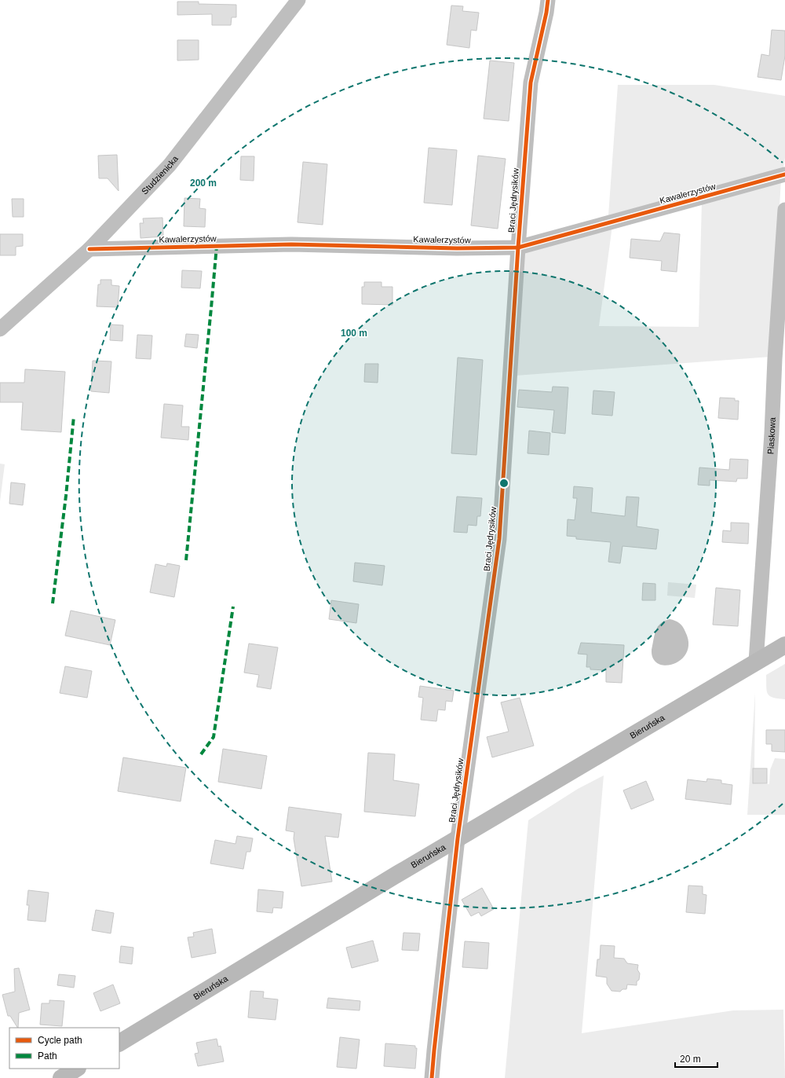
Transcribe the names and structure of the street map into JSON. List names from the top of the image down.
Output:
{
  "streets": {
    "main road": ["Bieruńska"],
    "street": [
      "Studzienicka",
      "Kawalerzystów",
      "Braci Jędrysików",
      "Piaskowa"
    ]
  },
  "crossings": [
    ["Studzienicka", "Kawalerzystów"],
    ["Kawalerzystów", "Braci Jędrysików"],
    ["Braci Jędrysików", "Bieruńska"],
    ["Piaskowa", "Bieruńska"]
  ],
  "legend": ["Cycle path", "Path"],
  "scale_bar": "20 m",
  "rings": ["200 m", "100 m"]
}
